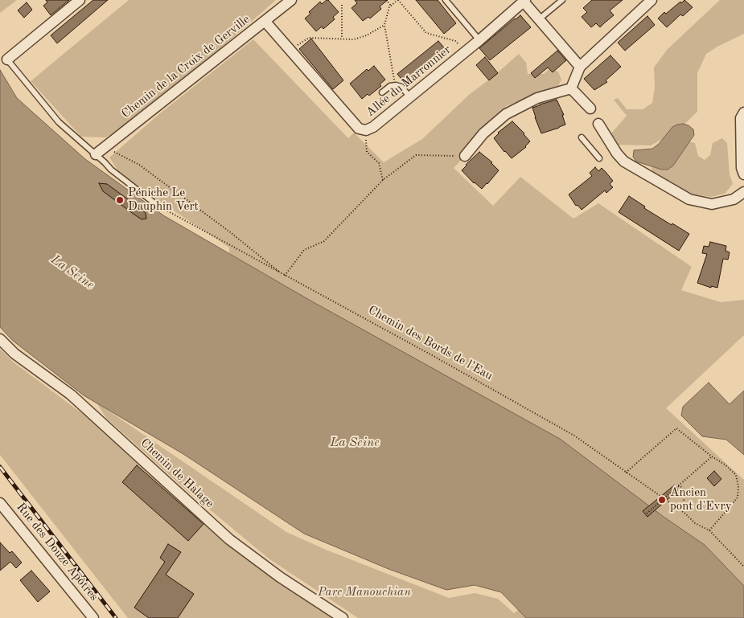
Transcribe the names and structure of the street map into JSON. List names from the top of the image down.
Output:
{
  "streets": {
    "street": [
      "Chemin de la Croix de Gerville",
      "Allée du Marronnier",
      "Chemin de Halage",
      "Rue des Douze Apôtres"
    ],
    "path": ["Chemin des Bords de l’Eau"]
  },
  "crossings": [
    ["Chemin de la Croix de Gerville", "Allée du Marronnier"]
  ],
  "water": ["La Seine"],
  "parks": ["Parc Manouchian"],
  "places": ["Péniche Le Dauphin Vert", "Ancien pont d'Evry"]
}
